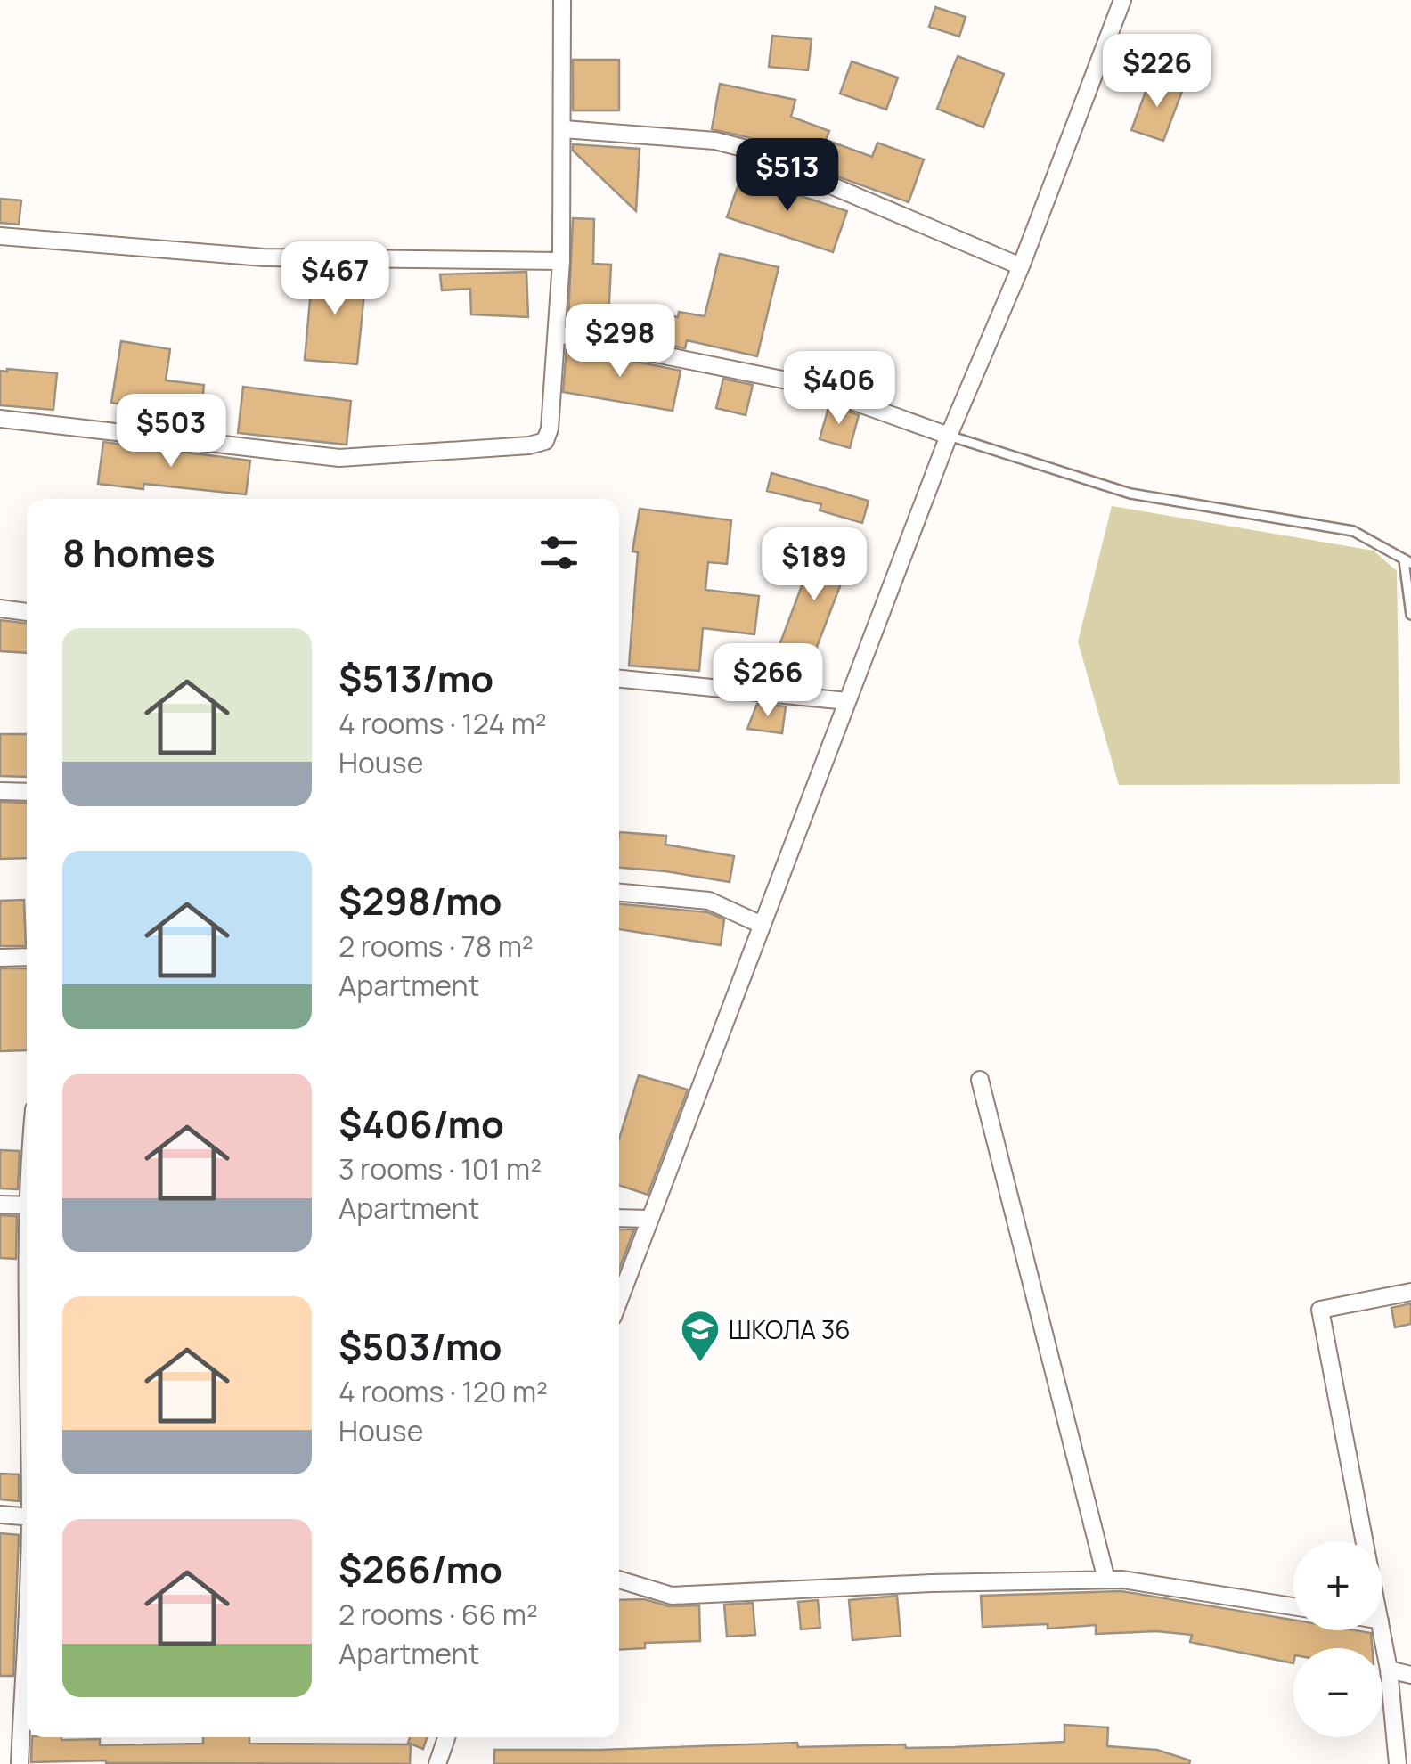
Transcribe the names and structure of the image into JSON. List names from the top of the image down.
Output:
{
  "places": {
    "school or university": ["ШКОЛА 36"]
  },
  "page": {
    "price": [
      "$226",
      "$513",
      "$467",
      "$298",
      "$406",
      "$503",
      "$189",
      "$266"
    ],
    "heading": "8 homes",
    "list": [
      {
        "name": "$513/mo",
        "note": "4 rooms · 124 m² · House"
      },
      {
        "name": "$298/mo",
        "note": "2 rooms · 78 m² · Apartment"
      },
      {
        "name": "$406/mo",
        "note": "3 rooms · 101 m² · Apartment"
      },
      {
        "name": "$503/mo",
        "note": "4 rooms · 120 m² · House"
      },
      {
        "name": "$266/mo",
        "note": "2 rooms · 66 m² · Apartment"
      }
    ],
    "map_buttons": ["+", "−"]
  }
}
